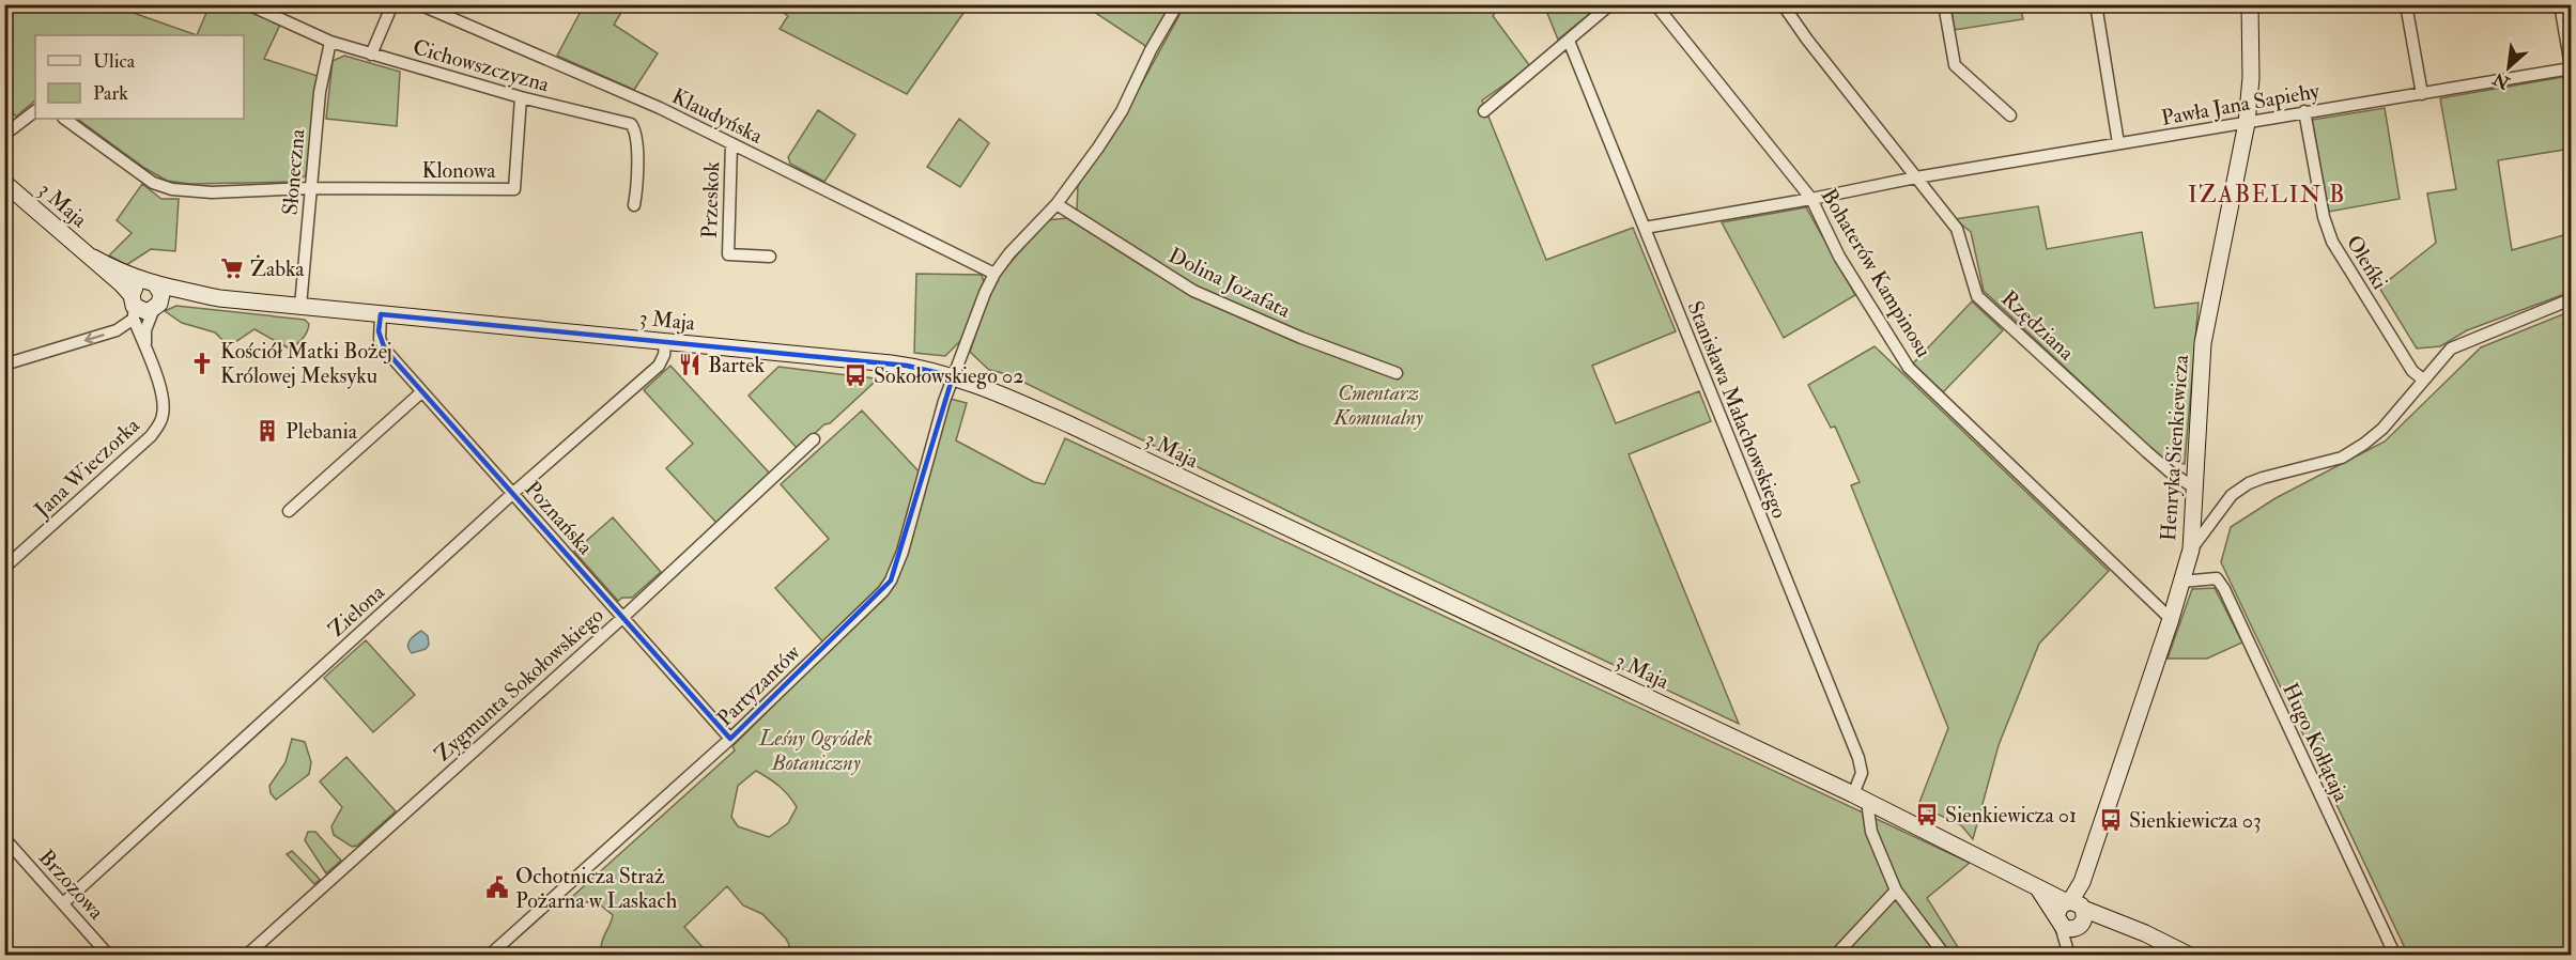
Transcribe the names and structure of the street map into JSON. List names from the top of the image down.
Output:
{
  "streets": {
    "street": [
      "Cichowszczyzna",
      "Pawła Jana Sapiehy",
      "Klaudyńska",
      "Klonowa",
      "Słoneczna",
      "Przeskok",
      "3 Maja",
      "Oleńki",
      "Bohaterów Kampinosu",
      "Dolina Jozafata",
      "Rzędziana",
      "Stanisława Małachowskiego",
      "Henryka Sienkiewicza",
      "Jana Wieczorka",
      "Poznańska",
      "Zielona",
      "Zygmunta Sokołowskiego",
      "Partyzantów",
      "Hugo Kołłątaja",
      "Brzozowa"
    ]
  },
  "crossings": [
    ["Cichowszczyzna", "Klonowa"],
    ["Cichowszczyzna", "Słoneczna"],
    ["Pawła Jana Sapiehy", "Oleńki"],
    ["Pawła Jana Sapiehy", "Bohaterów Kampinosu"],
    ["Pawła Jana Sapiehy", "Rzędziana"],
    ["Pawła Jana Sapiehy", "Stanisława Małachowskiego"],
    ["Pawła Jana Sapiehy", "Henryka Sienkiewicza"],
    ["Klaudyńska", "Przeskok"],
    ["Klaudyńska", "Partyzantów"],
    ["Klonowa", "Słoneczna"],
    ["Słoneczna", "3 Maja"],
    ["3 Maja", "Stanisława Małachowskiego"],
    ["3 Maja", "Henryka Sienkiewicza"],
    ["3 Maja", "Jana Wieczorka"],
    ["3 Maja", "Poznańska"],
    ["3 Maja", "Zielona"],
    ["3 Maja", "Partyzantów"],
    ["Bohaterów Kampinosu", "Henryka Sienkiewicza"],
    ["Dolina Jozafata", "Partyzantów"],
    ["Rzędziana", "Henryka Sienkiewicza"],
    ["Henryka Sienkiewicza", "Hugo Kołłątaja"],
    ["Poznańska", "Zielona"],
    ["Poznańska", "Zygmunta Sokołowskiego"],
    ["Poznańska", "Partyzantów"],
    ["Zielona", "Brzozowa"]
  ],
  "districts": ["IZABELIN B"],
  "parks": ["Cmentarz Komunalny", "Leśny Ogródek Botaniczny"],
  "places": {
    "supermarket": ["Żabka"],
    "church": ["Kościół Matki Bożej Królowej Meksyku"],
    "restaurant": ["Bartek"],
    "bus stop": ["Sokołowskiego 02", "Sienkiewicza 01", "Sienkiewicza 03"],
    "building": ["Plebania"],
    "public building": ["Ochotnicza Straż Pożarna w Laskach"]
  },
  "legend": ["Ulica", "Park"],
  "north": "bottom left"
}
